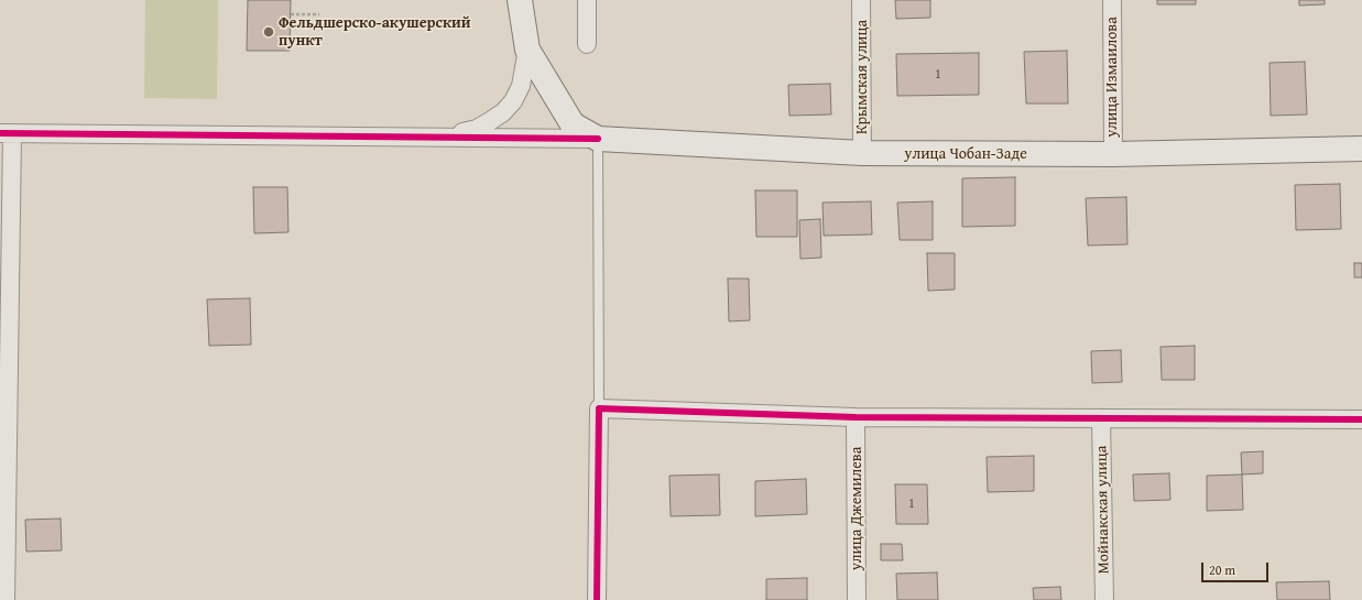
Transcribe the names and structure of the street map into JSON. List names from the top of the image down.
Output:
{
  "streets": {
    "main road": ["улица Чобан-Заде"],
    "street": [
      "Крымская улица",
      "улица Измаилова",
      "улица Джемилева",
      "Мойнакская улица"
    ]
  },
  "crossings": [
    ["Крымская улица", "улица Чобан-Заде"],
    ["улица Измаилова", "улица Чобан-Заде"]
  ],
  "places": ["Фельдшерско-акушерский пункт"],
  "house_numbers": ["1", "1"],
  "scale_bar": "20 m"
}
